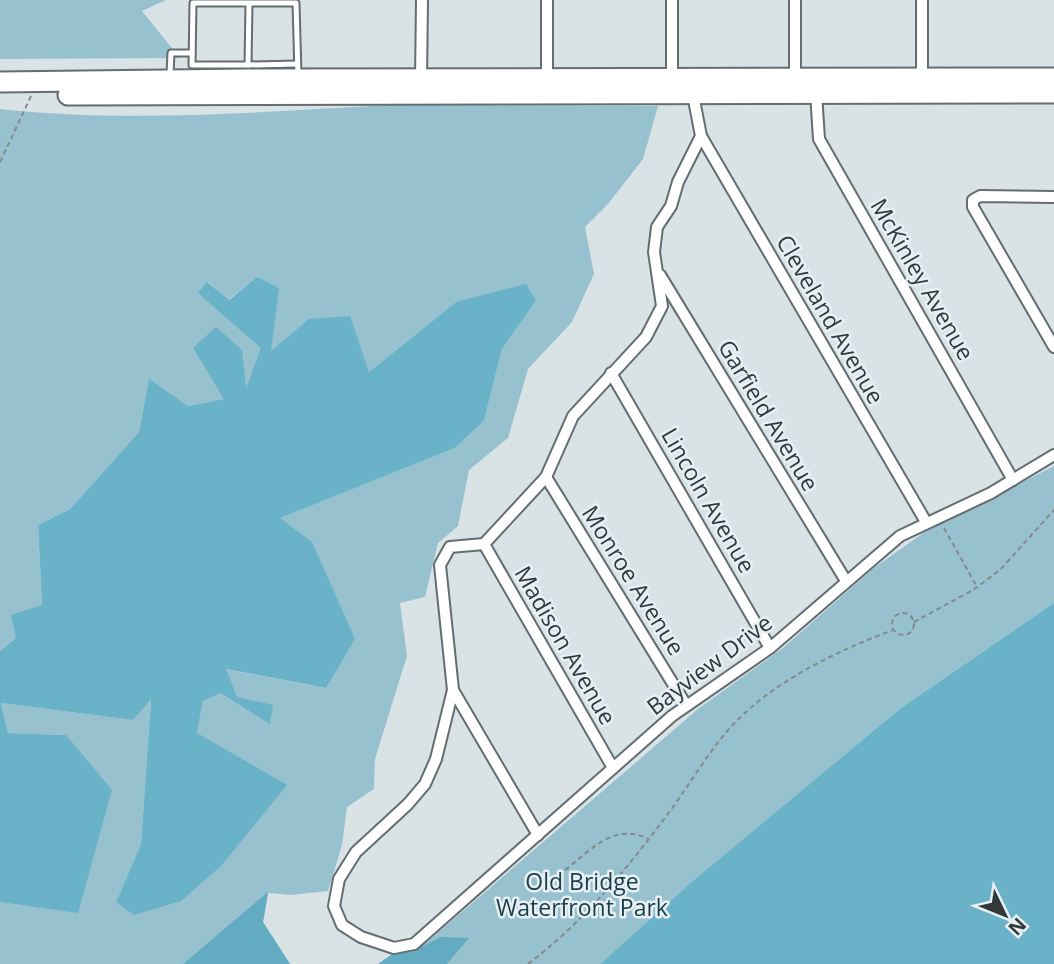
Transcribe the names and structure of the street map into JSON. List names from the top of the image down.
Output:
{
  "streets": {
    "street": [
      "McKinley Avenue",
      "Cleveland Avenue",
      "Garfield Avenue",
      "Lincoln Avenue",
      "Monroe Avenue",
      "Madison Avenue",
      "Bayview Drive"
    ]
  },
  "crossings": [
    ["McKinley Avenue", "Bayview Drive"],
    ["Cleveland Avenue", "Bayview Drive"],
    ["Garfield Avenue", "Bayview Drive"],
    ["Lincoln Avenue", "Bayview Drive"],
    ["Monroe Avenue", "Bayview Drive"],
    ["Madison Avenue", "Bayview Drive"]
  ],
  "parks": ["Old Bridge Waterfront Park"],
  "north": "bottom right"
}
